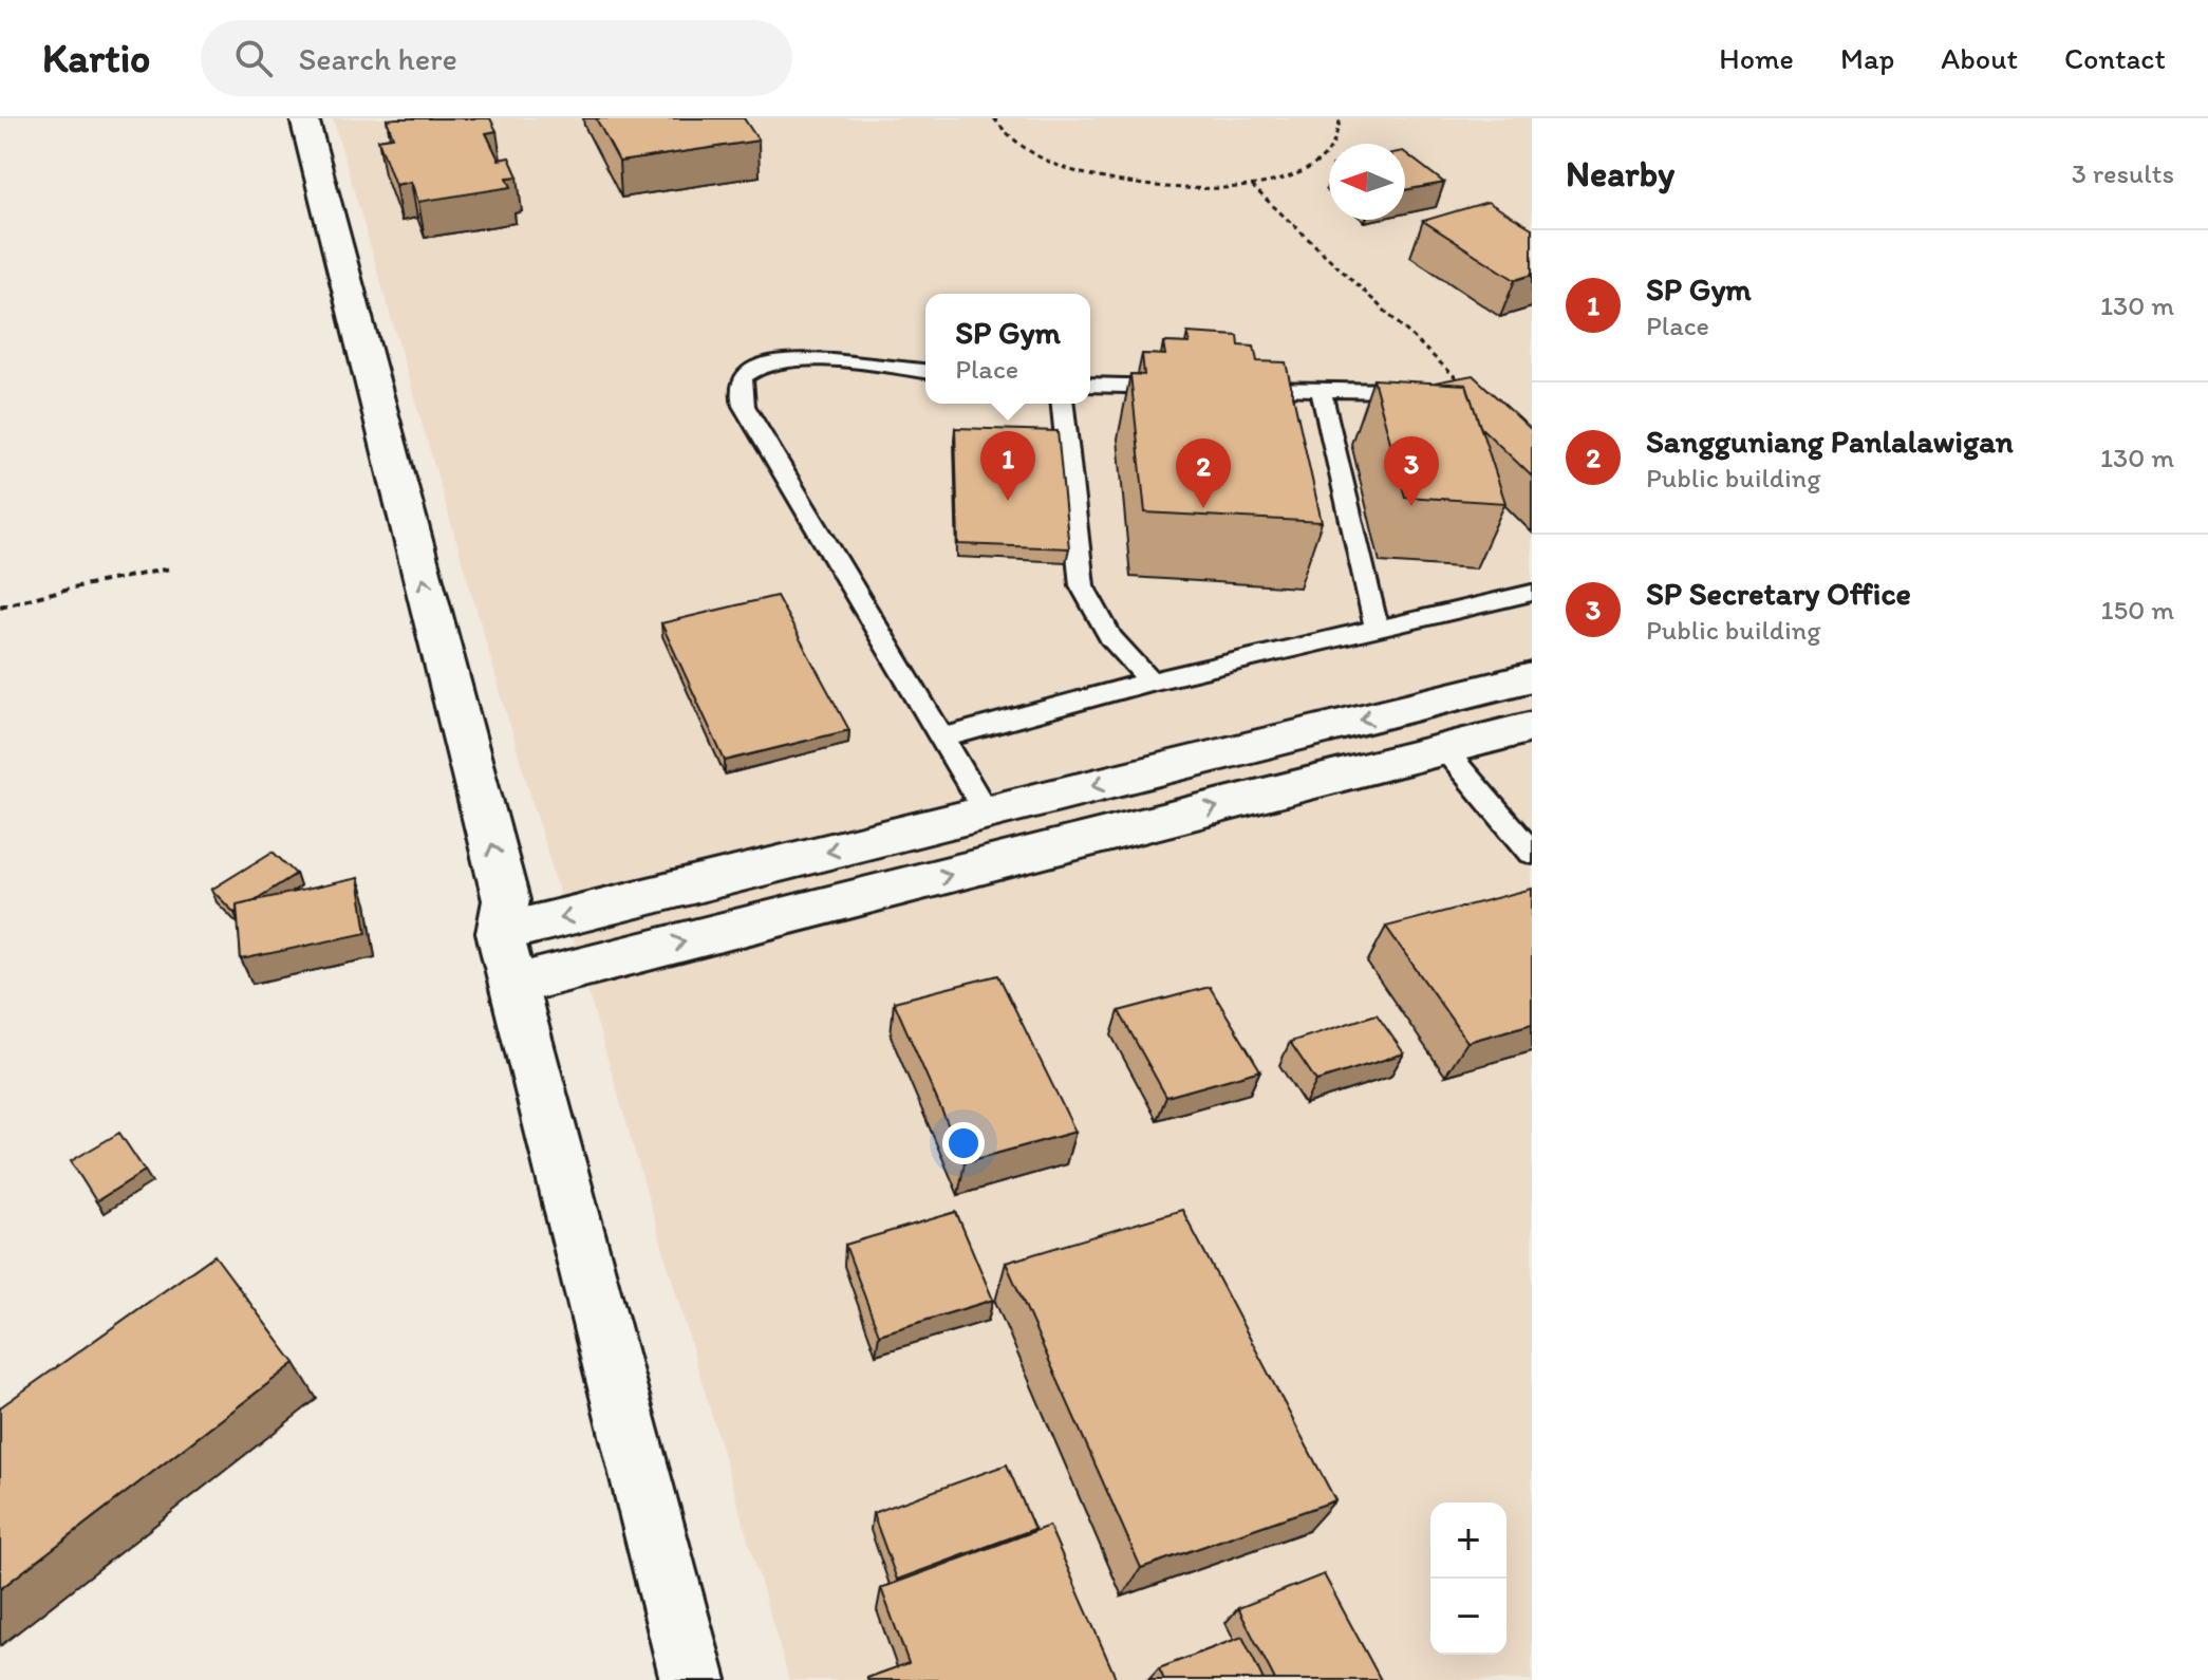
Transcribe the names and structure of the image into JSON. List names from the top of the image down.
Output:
{
  "north": "left",
  "page": {
    "header": "Kartio",
    "search": "Search here",
    "nav": [
      "Home",
      "Map",
      "About",
      "Contact"
    ],
    "heading": ["Nearby", "3 results"],
    "list": [
      {
        "mark": "1",
        "name": "SP Gym",
        "note": "Place",
        "value": "130 m"
      },
      {
        "mark": "2",
        "name": "Sangguniang Panlalawigan",
        "note": "Public building",
        "value": "130 m"
      },
      {
        "mark": "3",
        "name": "SP Secretary Office",
        "note": "Public building",
        "value": "150 m"
      }
    ],
    "popup": ["SP Gym", "Place"],
    "pins": ["1", "3", "2"],
    "map_buttons": ["+", "−"]
  }
}
